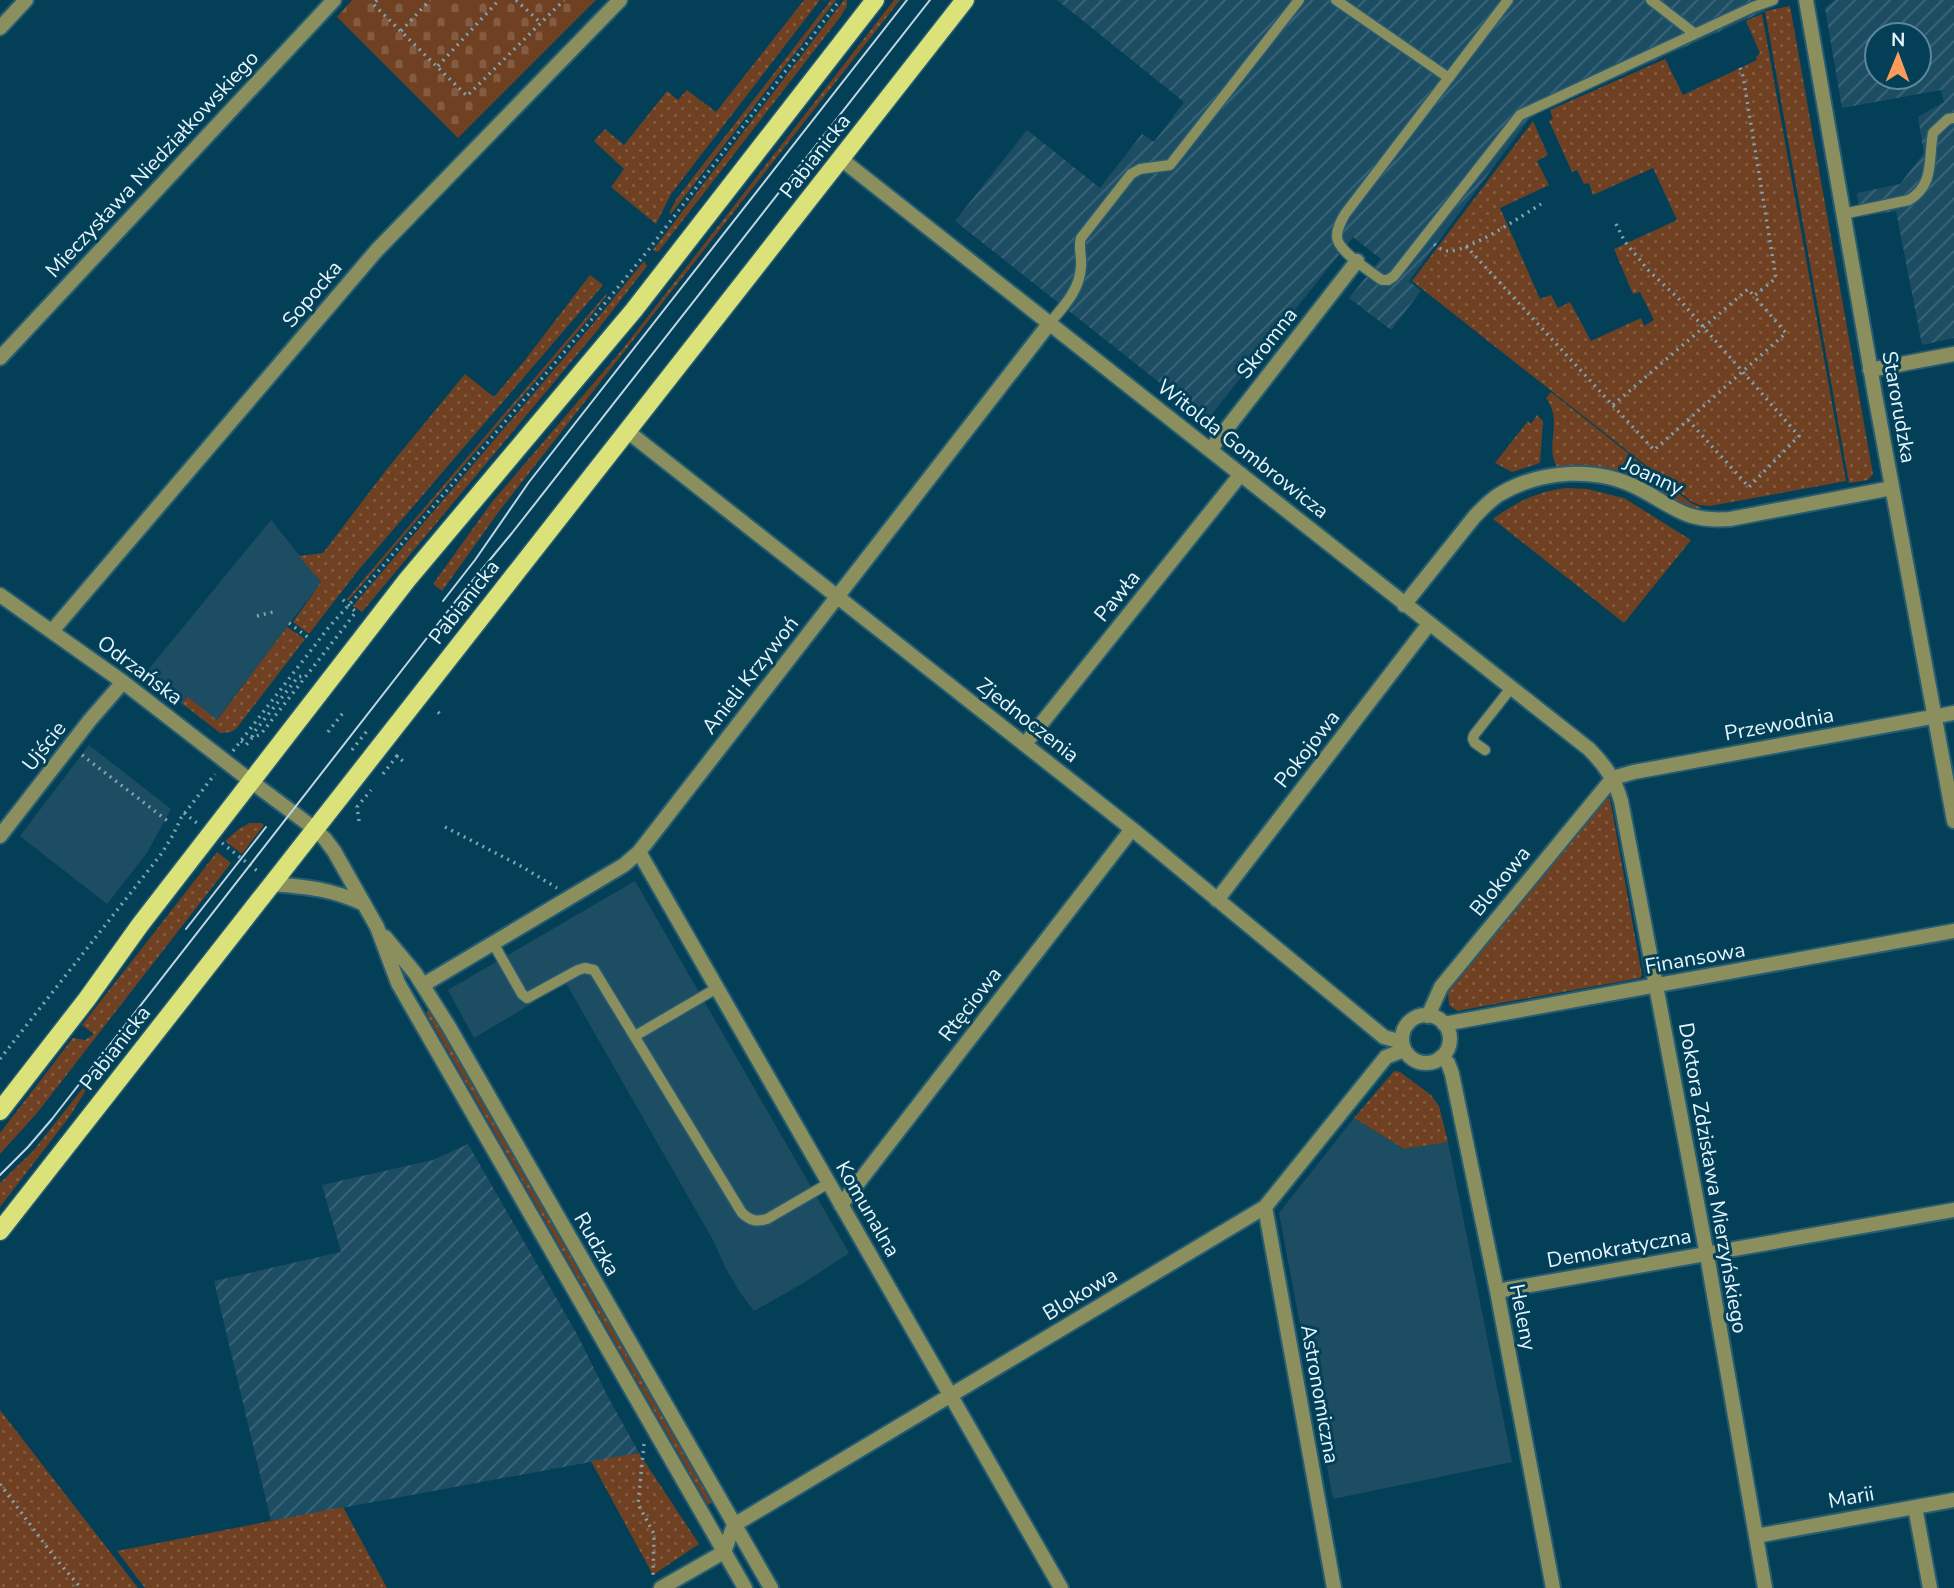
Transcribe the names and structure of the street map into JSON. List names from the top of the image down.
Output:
{
  "streets": {
    "main road": ["Pabianicka"],
    "street": [
      "Mieczysława Niedziałkowskiego",
      "Sopocka",
      "Skromna",
      "Starorudzka",
      "Witolda Gombrowicza",
      "Joanny",
      "Pawła",
      "Odrzańska",
      "Anieli Krzywoń",
      "Zjednoczenia",
      "Przewodnia",
      "Ujście",
      "Pokojowa",
      "Blokowa",
      "Finansowa",
      "Rtęciowa",
      "Doktora Zdzisława Mierzyńskiego",
      "Komunalna",
      "Rudzka",
      "Demokratyczna",
      "Heleny",
      "Astronomiczna",
      "Marii"
    ]
  },
  "crossings": [
    ["Pabianicka", "Witolda Gombrowicza"],
    ["Pabianicka", "Zjednoczenia"],
    ["Pabianicka", "Rudzka"],
    ["Sopocka", "Odrzańska"],
    ["Skromna", "Witolda Gombrowicza"],
    ["Starorudzka", "Joanny"],
    ["Starorudzka", "Przewodnia"],
    ["Witolda Gombrowicza", "Joanny"],
    ["Witolda Gombrowicza", "Pawła"],
    ["Witolda Gombrowicza", "Anieli Krzywoń"],
    ["Witolda Gombrowicza", "Przewodnia"],
    ["Witolda Gombrowicza", "Pokojowa"],
    ["Witolda Gombrowicza", "Blokowa"],
    ["Witolda Gombrowicza", "Doktora Zdzisława Mierzyńskiego"],
    ["Pawła", "Zjednoczenia"],
    ["Odrzańska", "Ujście"],
    ["Odrzańska", "Rudzka"],
    ["Anieli Krzywoń", "Zjednoczenia"],
    ["Anieli Krzywoń", "Komunalna"],
    ["Anieli Krzywoń", "Rudzka"],
    ["Zjednoczenia", "Pokojowa"],
    ["Zjednoczenia", "Blokowa"],
    ["Zjednoczenia", "Finansowa"],
    ["Zjednoczenia", "Rtęciowa"],
    ["Zjednoczenia", "Heleny"],
    ["Przewodnia", "Blokowa"],
    ["Przewodnia", "Doktora Zdzisława Mierzyńskiego"],
    ["Blokowa", "Finansowa"],
    ["Blokowa", "Doktora Zdzisława Mierzyńskiego"],
    ["Blokowa", "Komunalna"],
    ["Blokowa", "Rudzka"],
    ["Blokowa", "Heleny"],
    ["Blokowa", "Astronomiczna"],
    ["Finansowa", "Doktora Zdzisława Mierzyńskiego"],
    ["Finansowa", "Heleny"],
    ["Rtęciowa", "Komunalna"],
    ["Doktora Zdzisława Mierzyńskiego", "Demokratyczna"],
    ["Doktora Zdzisława Mierzyńskiego", "Marii"],
    ["Demokratyczna", "Heleny"]
  ],
  "north": "top"
}
